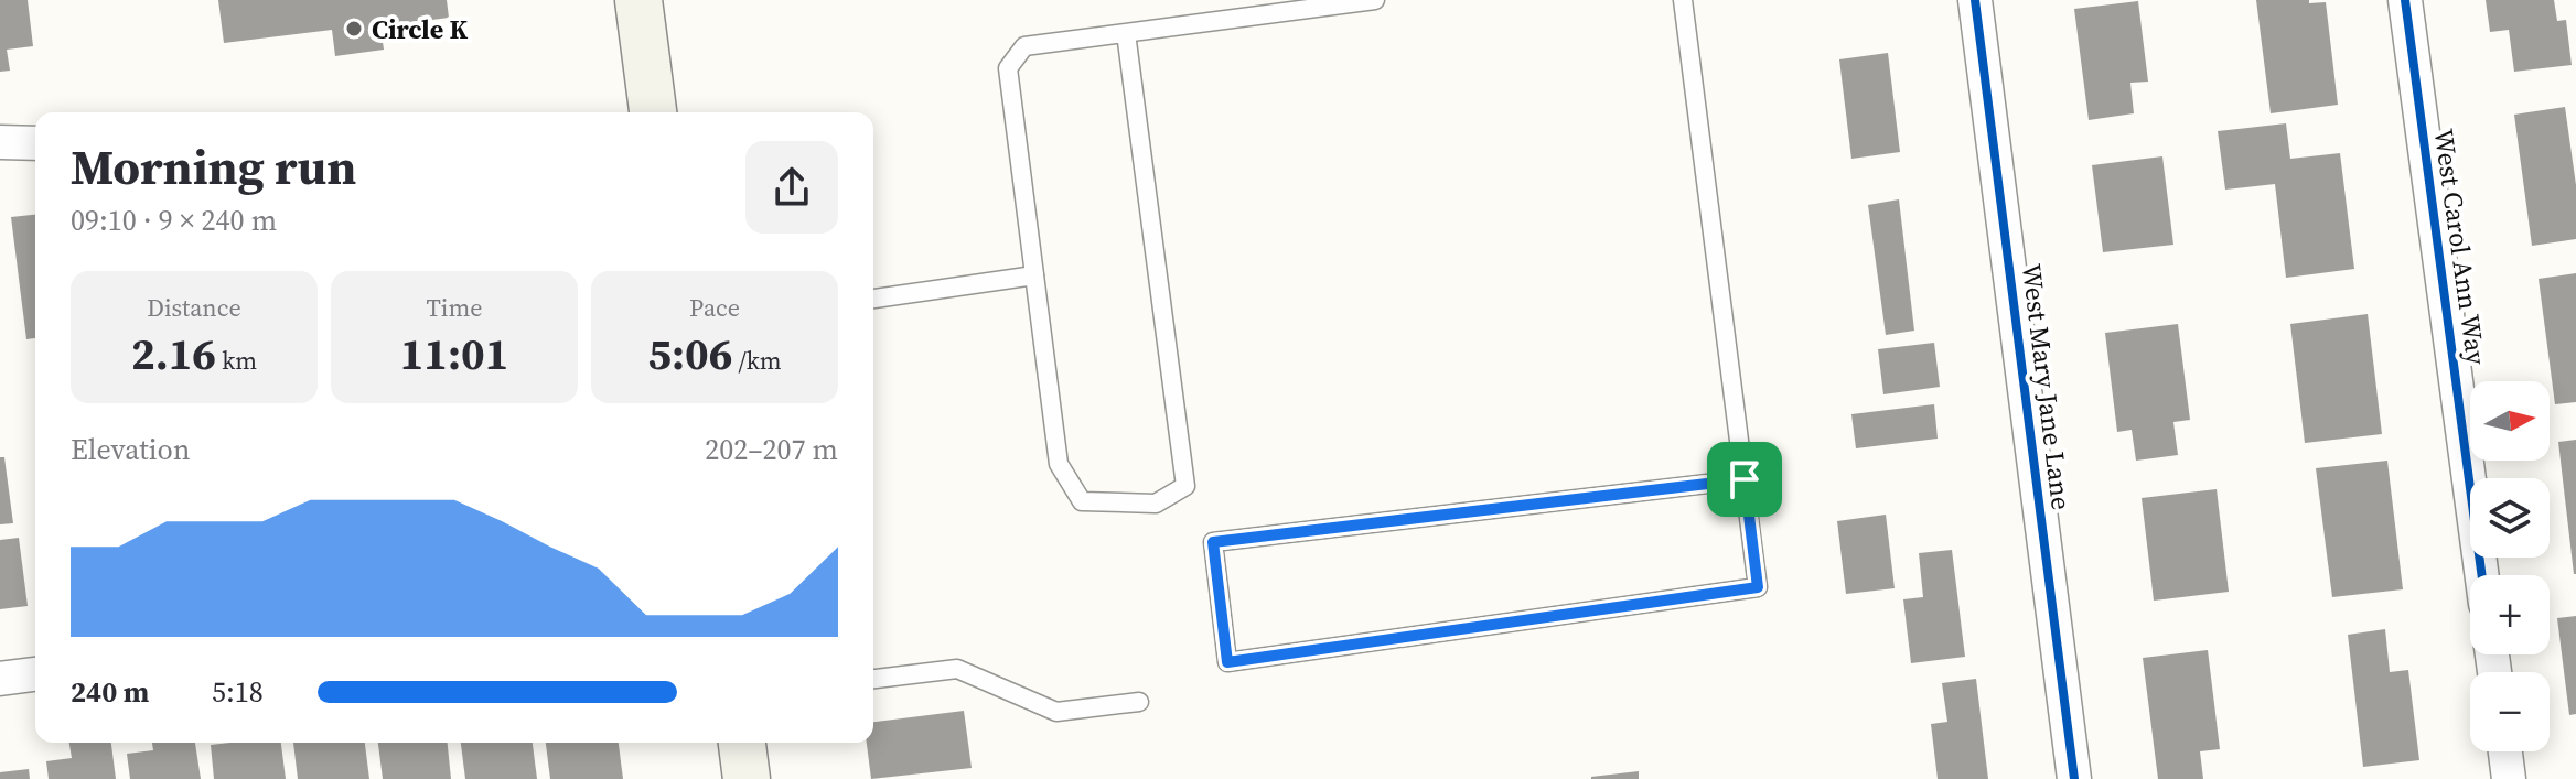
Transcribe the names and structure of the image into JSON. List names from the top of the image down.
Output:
{
  "streets": {
    "street": ["West Carol Ann Way", "West Mary Jane Lane"]
  },
  "places": ["Circle K"],
  "north": "right",
  "page": {
    "heading": ["Morning run", "09:10 · 9 × 240 m"],
    "stats": [
      ["Distance", "2.16 km"],
      ["Time", "11:01"],
      ["Pace", "5:06 /km"]
    ],
    "map_buttons": ["+", "−"],
    "chart": ["Elevation", "202–207 m"],
    "list": [
      {
        "name": "240 m",
        "note": "5:18"
      }
    ]
  }
}
